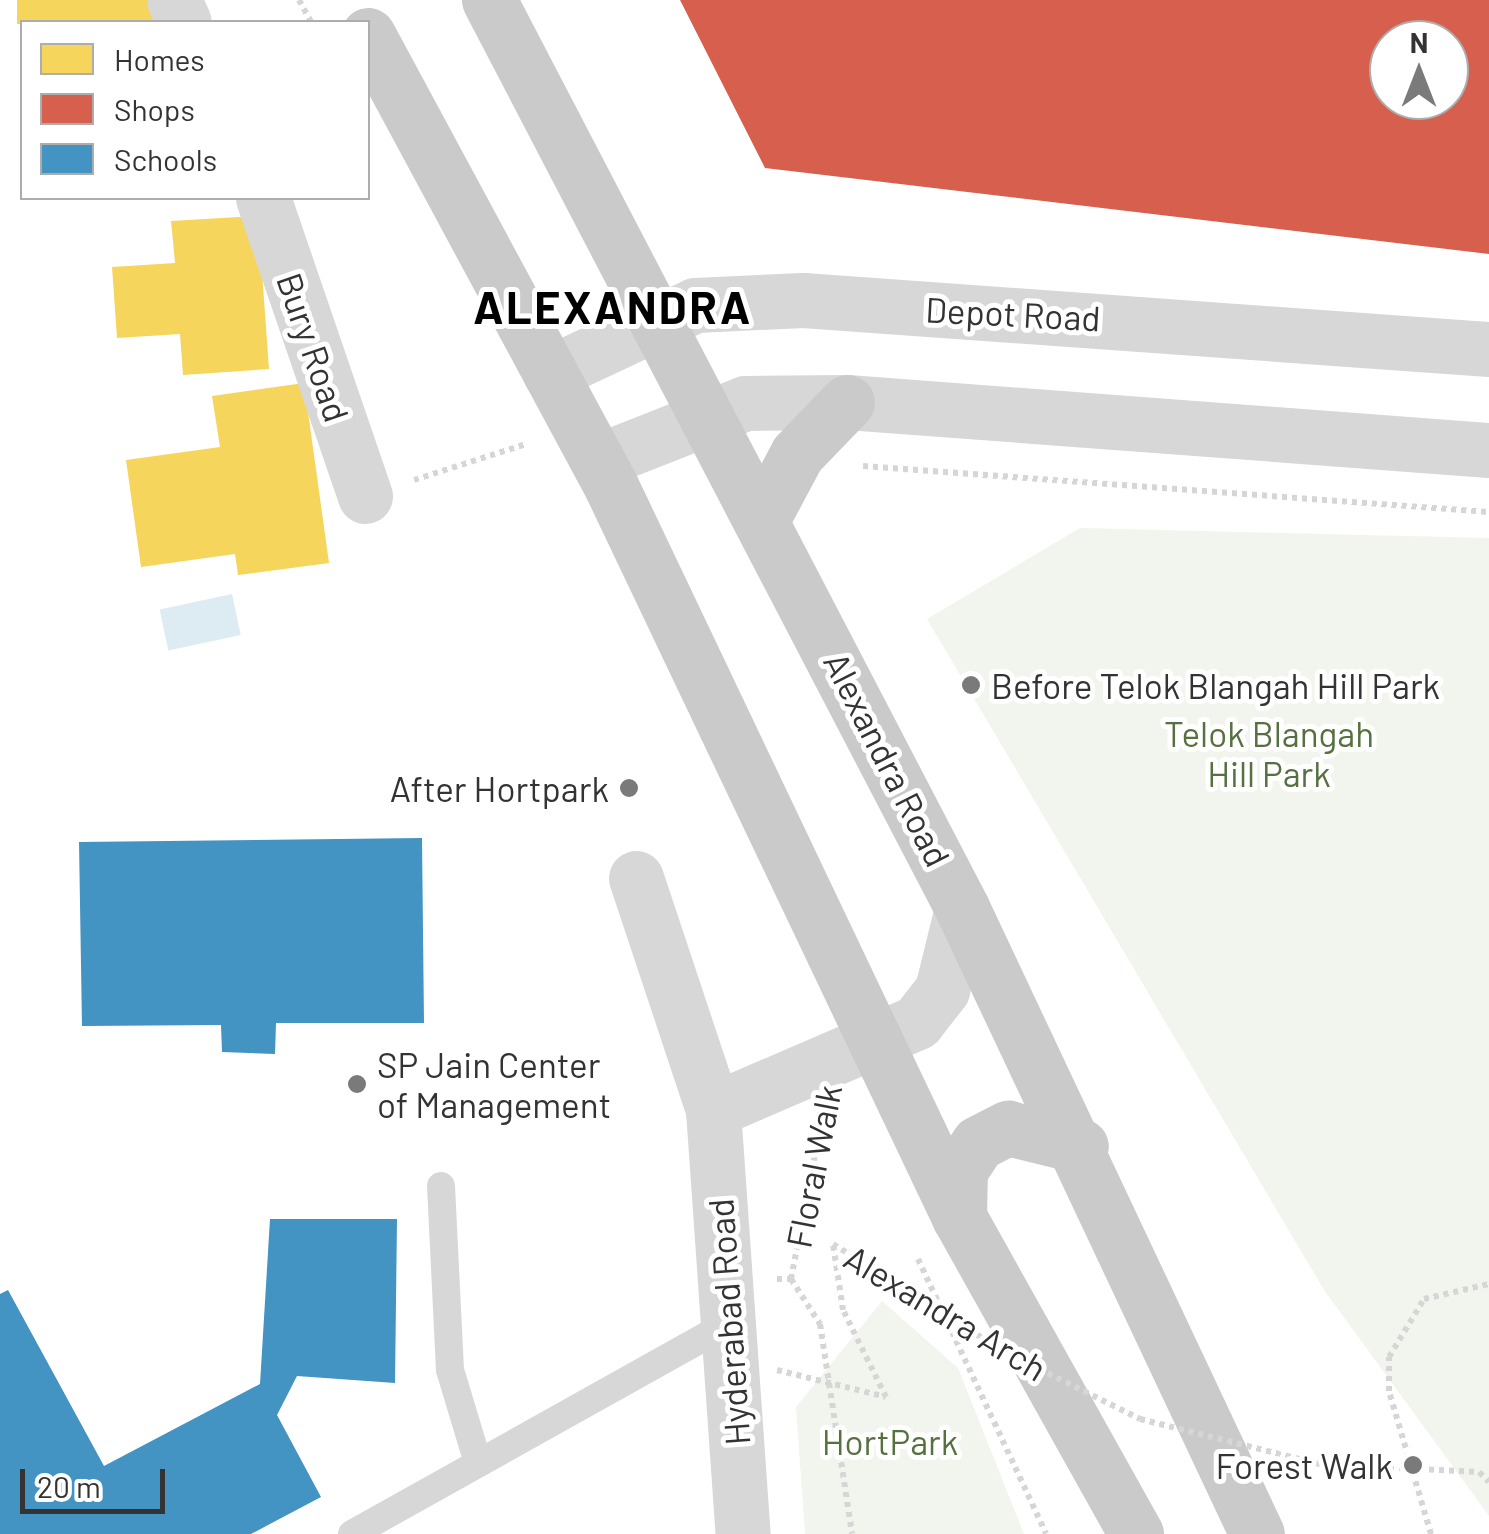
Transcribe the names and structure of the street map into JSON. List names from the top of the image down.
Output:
{
  "streets": {
    "main road": ["Alexandra Road"],
    "street": ["Depot Road", "Bury Road", "Hyderabad Road"],
    "path": ["Floral Walk", "Alexandra Arch"]
  },
  "crossings": [
    ["Depot Road", "Alexandra Road"]
  ],
  "districts": ["ALEXANDRA"],
  "parks": ["Telok Blangah Hill Park", "HortPark"],
  "places": [
    "Before Telok Blangah Hill Park",
    "After Hortpark",
    "SP Jain Center of Management",
    "Forest Walk"
  ],
  "legend": ["Homes", "Shops", "Schools"],
  "scale_bar": "20 m",
  "north": "top"
}
